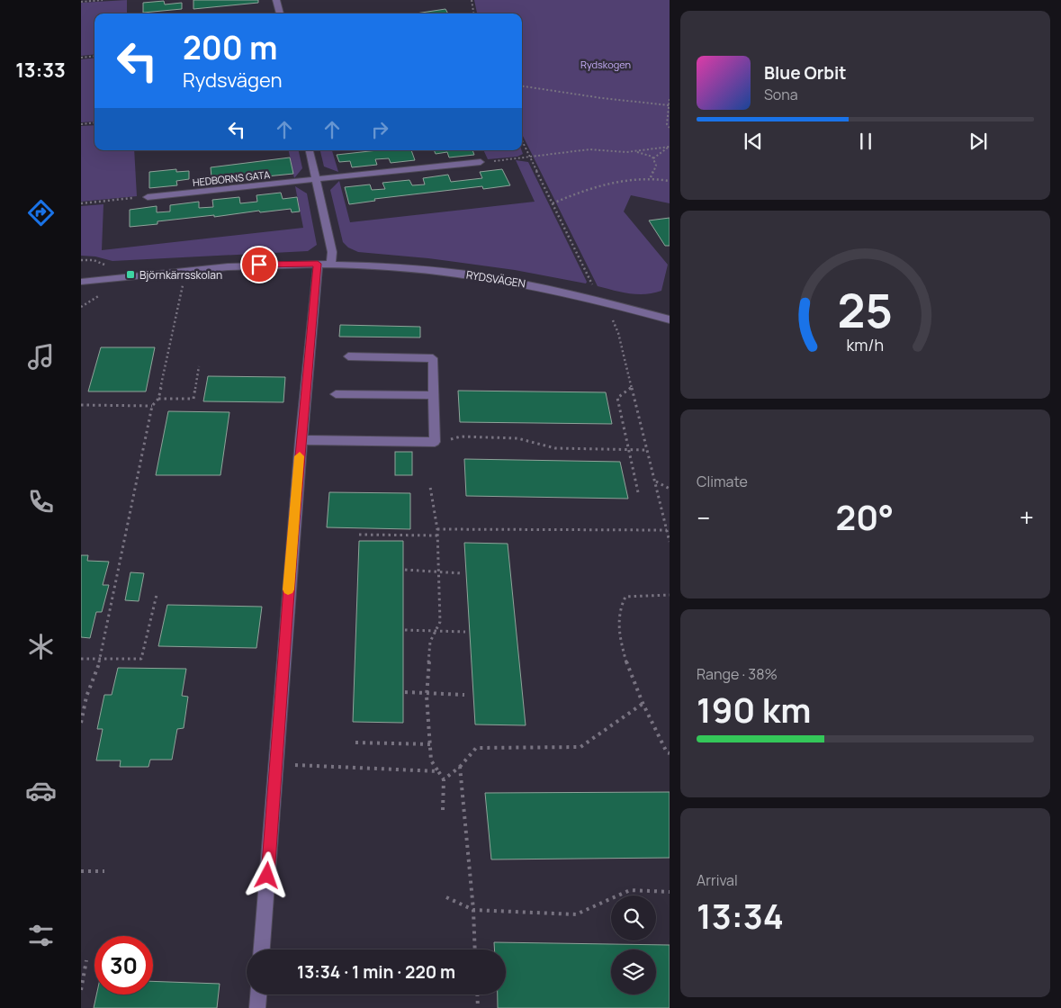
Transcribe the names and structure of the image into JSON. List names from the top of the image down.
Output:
{
  "streets": {
    "street": ["HEDBORNS GATA", "RYDSVÄGEN"]
  },
  "parks": ["Rydskogen"],
  "places": {
    "transit": ["Björnkärrsskolan"]
  },
  "page": {
    "tabs": "13:33",
    "turn": ["200 m", "Rydsvägen"],
    "song": ["Blue Orbit", "Sona"],
    "tile": [
      "Climate",
      ["Range · 38%", "190 km"],
      ["Arrival", "13:34"]
    ],
    "heat": ["−", "20°", "+"],
    "limit": "30",
    "trip": "13:34 · 1 min · 220 m",
    "gauge": ["25", "km/h"]
  }
}
